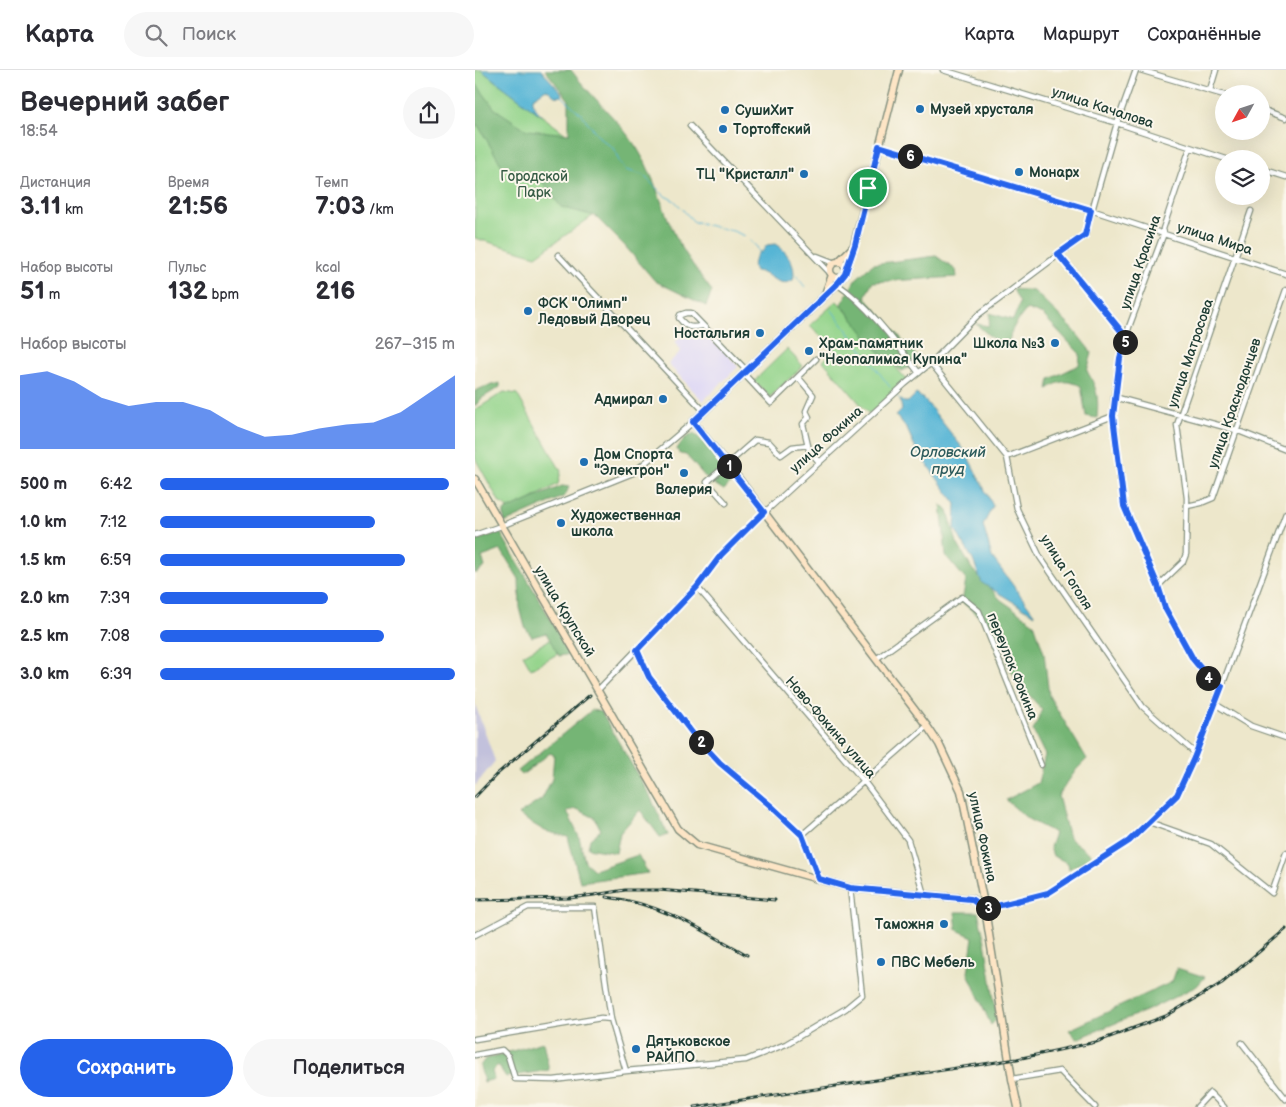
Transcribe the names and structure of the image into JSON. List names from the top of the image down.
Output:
{
  "streets": {
    "main road": ["улица Фокина", "улица Крупской"],
    "street": [
      "улица Качалова",
      "улица Мира",
      "улица Красина",
      "улица Матросова",
      "улица Краснодонцев",
      "улица Гоголя",
      "переулок Фокина",
      "Ново-Фокина улица"
    ]
  },
  "crossings": [
    ["улица Качалова", "улица Красина"],
    ["улица Качалова", "улица Фокина"],
    ["улица Мира", "улица Красина"],
    ["улица Мира", "улица Матросова"],
    ["улица Мира", "улица Фокина"],
    ["улица Красина", "улица Матросова"],
    ["улица Матросова", "улица Краснодонцев"],
    ["улица Фокина", "улица Гоголя"],
    ["улица Фокина", "улица Крупской"],
    ["улица Фокина", "переулок Фокина"],
    ["улица Крупской", "Ново-Фокина улица"]
  ],
  "water": ["Орловский пруд"],
  "parks": ["Городской Парк"],
  "places": [
    "Музей хрусталя",
    "СушиХит",
    "Тортоffский",
    "Монарх",
    "ТЦ \"Кристалл\"",
    "ФСК \"Олимп\" Ледовый Дворец",
    "Ностальгия",
    "Школа №3",
    "Храм-памятник \"Неопалимая Купина\"",
    "Адмирал",
    "Дом Спорта \"Электрон\"",
    "Валерия",
    "Художественная школа",
    "Таможня",
    "ПВС Мебель",
    "Дятьковское РАЙПО"
  ],
  "north": "bottom left",
  "page": {
    "header": "Карта",
    "search": "Поиск",
    "nav": ["Карта", "Маршрут", "Сохранённые"],
    "heading": ["Вечерний забег", "18:54"],
    "pins": [
      "6",
      "5",
      "1",
      "4",
      "2",
      "3"
    ],
    "stats": [
      ["Дистанция", "3.11 km"],
      ["Время", "21:56"],
      ["Темп", "7:03 /km"],
      ["Набор высоты", "51 m"],
      ["Пульс", "132 bpm"],
      ["kcal", "216"]
    ],
    "chart": ["Набор высоты", "267–315 m"],
    "list": [
      {
        "name": "500 m",
        "note": "6:42"
      },
      {
        "name": "1.0 km",
        "note": "7:12"
      },
      {
        "name": "1.5 km",
        "note": "6:59"
      },
      {
        "name": "2.0 km",
        "note": "7:39"
      },
      {
        "name": "2.5 km",
        "note": "7:08"
      },
      {
        "name": "3.0 km",
        "note": "6:39"
      }
    ],
    "buttons": ["Сохранить", "Поделиться"]
  }
}
